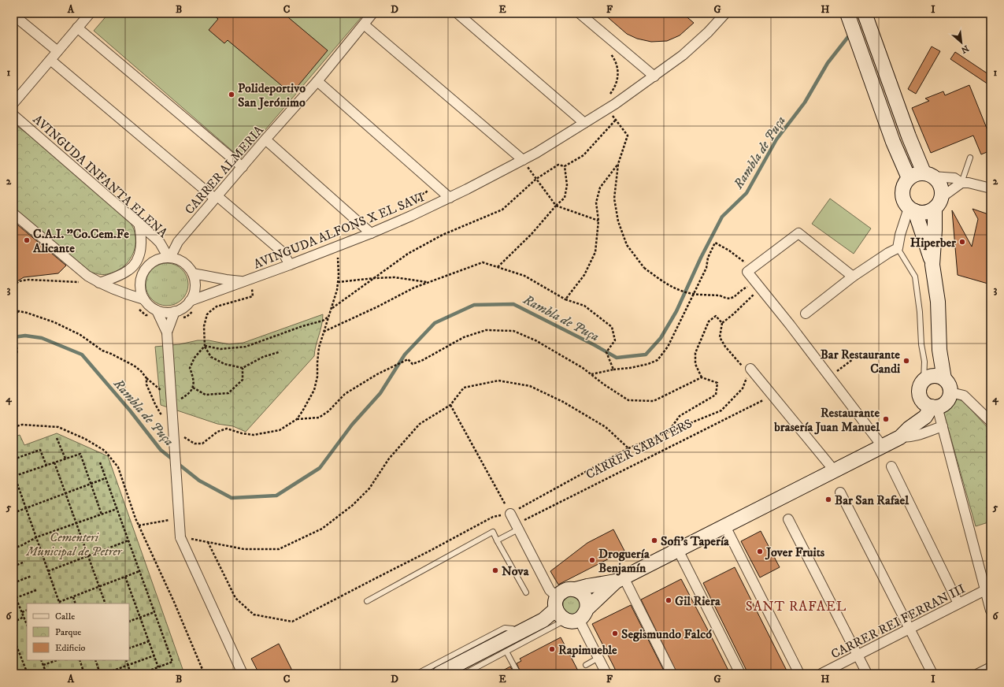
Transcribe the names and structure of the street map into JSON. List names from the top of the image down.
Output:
{
  "streets": {
    "street": [
      "CARRER ALMERIA",
      "AVINGUDA INFANTA ELENA",
      "AVINGUDA ALFONS X EL SAVI",
      "CARRER REI FERRAN III"
    ],
    "path": ["CARRER SABATERS"]
  },
  "crossings": [
    ["CARRER ALMERIA", "AVINGUDA INFANTA ELENA"],
    ["CARRER ALMERIA", "AVINGUDA ALFONS X EL SAVI"],
    ["AVINGUDA INFANTA ELENA", "AVINGUDA ALFONS X EL SAVI"]
  ],
  "districts": ["SANT RAFAEL"],
  "water": ["Rambla de Puça"],
  "parks": ["Cementeri Municipal de Petrer"],
  "places": [
    "Polideportivo San Jerónimo",
    "C.A.I. \"Co.Cem.Fe Alicante",
    "Hiperber",
    "Bar Restaurante Candi",
    "Restaurante brasería Juan Manuel",
    "Bar San Rafael",
    "Sofi's Tapería",
    "Jover Fruits",
    "Droguería Benjamín",
    "Nova",
    "Gil Riera",
    "Segismundo Falcó",
    "Rapimueble"
  ],
  "legend": ["Calle", "Parque", "Edificio"],
  "north": "bottom right",
  "grid": {
    "columns": [
      "A",
      "B",
      "C",
      "D",
      "E",
      "F",
      "G",
      "H",
      "I"
    ],
    "rows": [
      "1",
      "2",
      "3",
      "4",
      "5",
      "6"
    ]
  }
}
